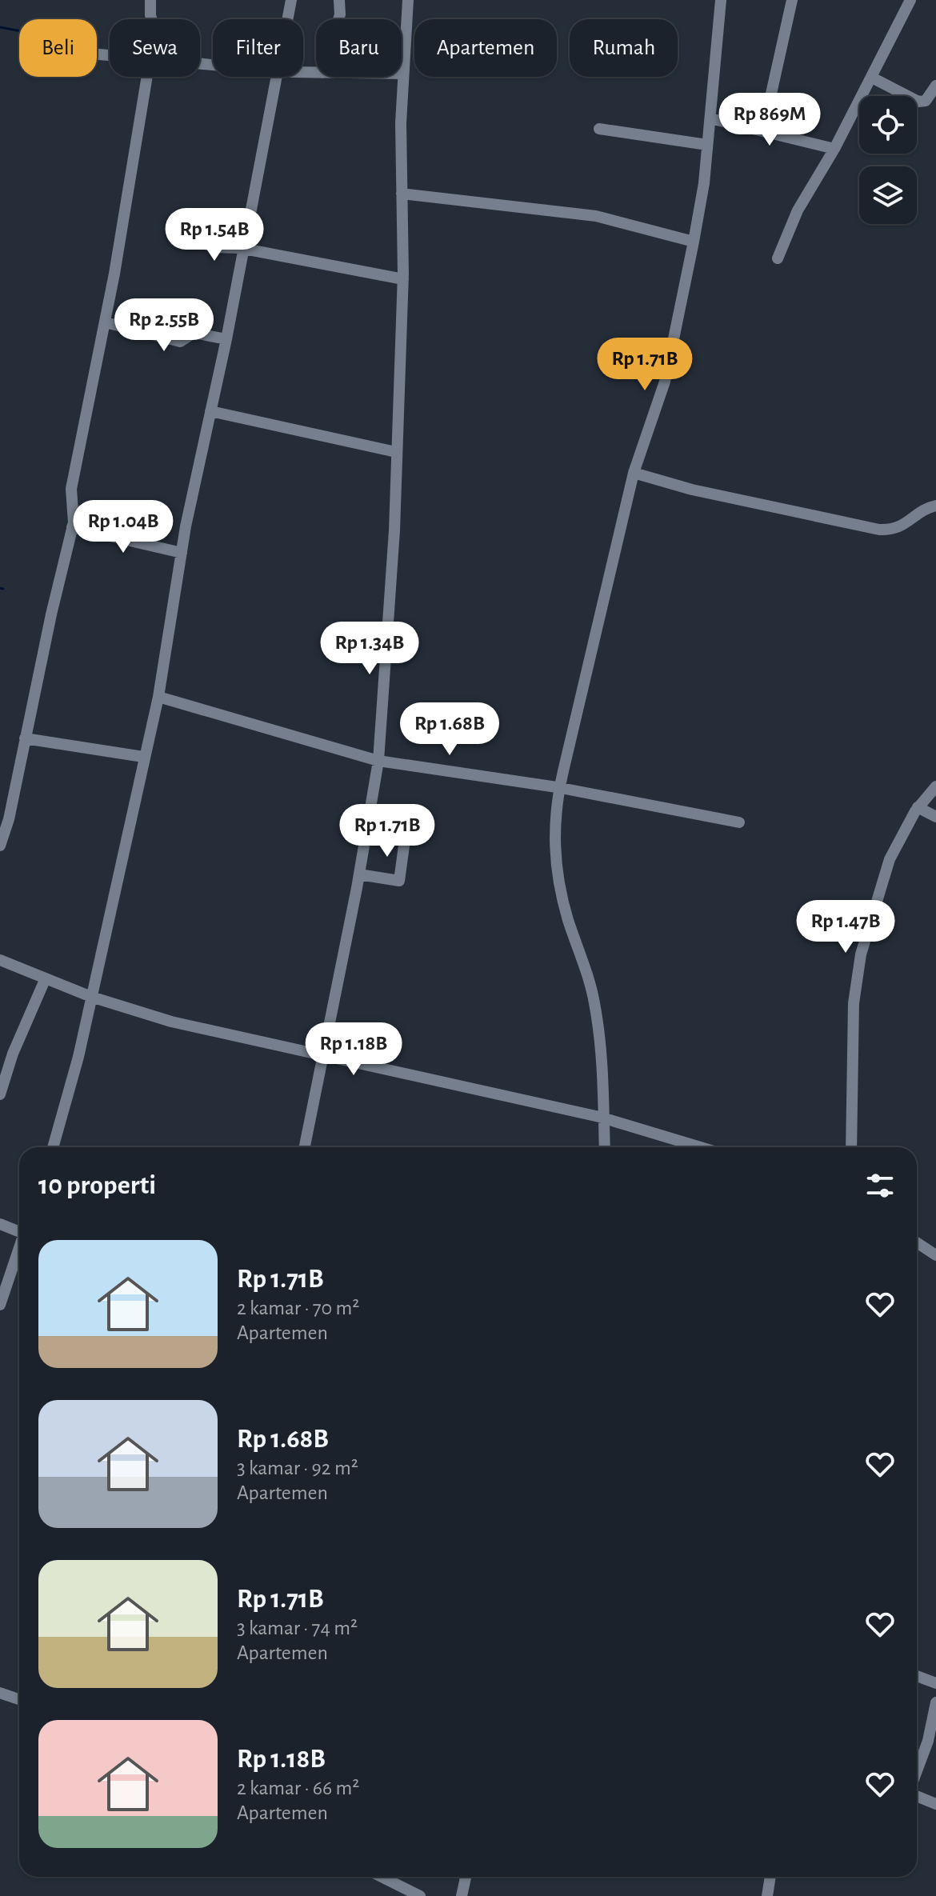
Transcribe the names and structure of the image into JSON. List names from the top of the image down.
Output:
{
  "page": {
    "chip": [
      "Beli",
      "Sewa",
      "Filter",
      "Baru",
      "Apartemen",
      "Rumah"
    ],
    "price": [
      "Rp 869M",
      "Rp 1.54B",
      "Rp 2.55B",
      "Rp 1.71B",
      "Rp 1.04B",
      "Rp 1.34B",
      "Rp 1.68B",
      "Rp 1.71B",
      "Rp 1.47B",
      "Rp 1.18B"
    ],
    "heading": "10 properti",
    "list": [
      {
        "name": "Rp 1.71B",
        "note": "2 kamar · 70 m² · Apartemen"
      },
      {
        "name": "Rp 1.68B",
        "note": "3 kamar · 92 m² · Apartemen"
      },
      {
        "name": "Rp 1.71B",
        "note": "3 kamar · 74 m² · Apartemen"
      },
      {
        "name": "Rp 1.18B",
        "note": "2 kamar · 66 m² · Apartemen"
      }
    ]
  }
}
